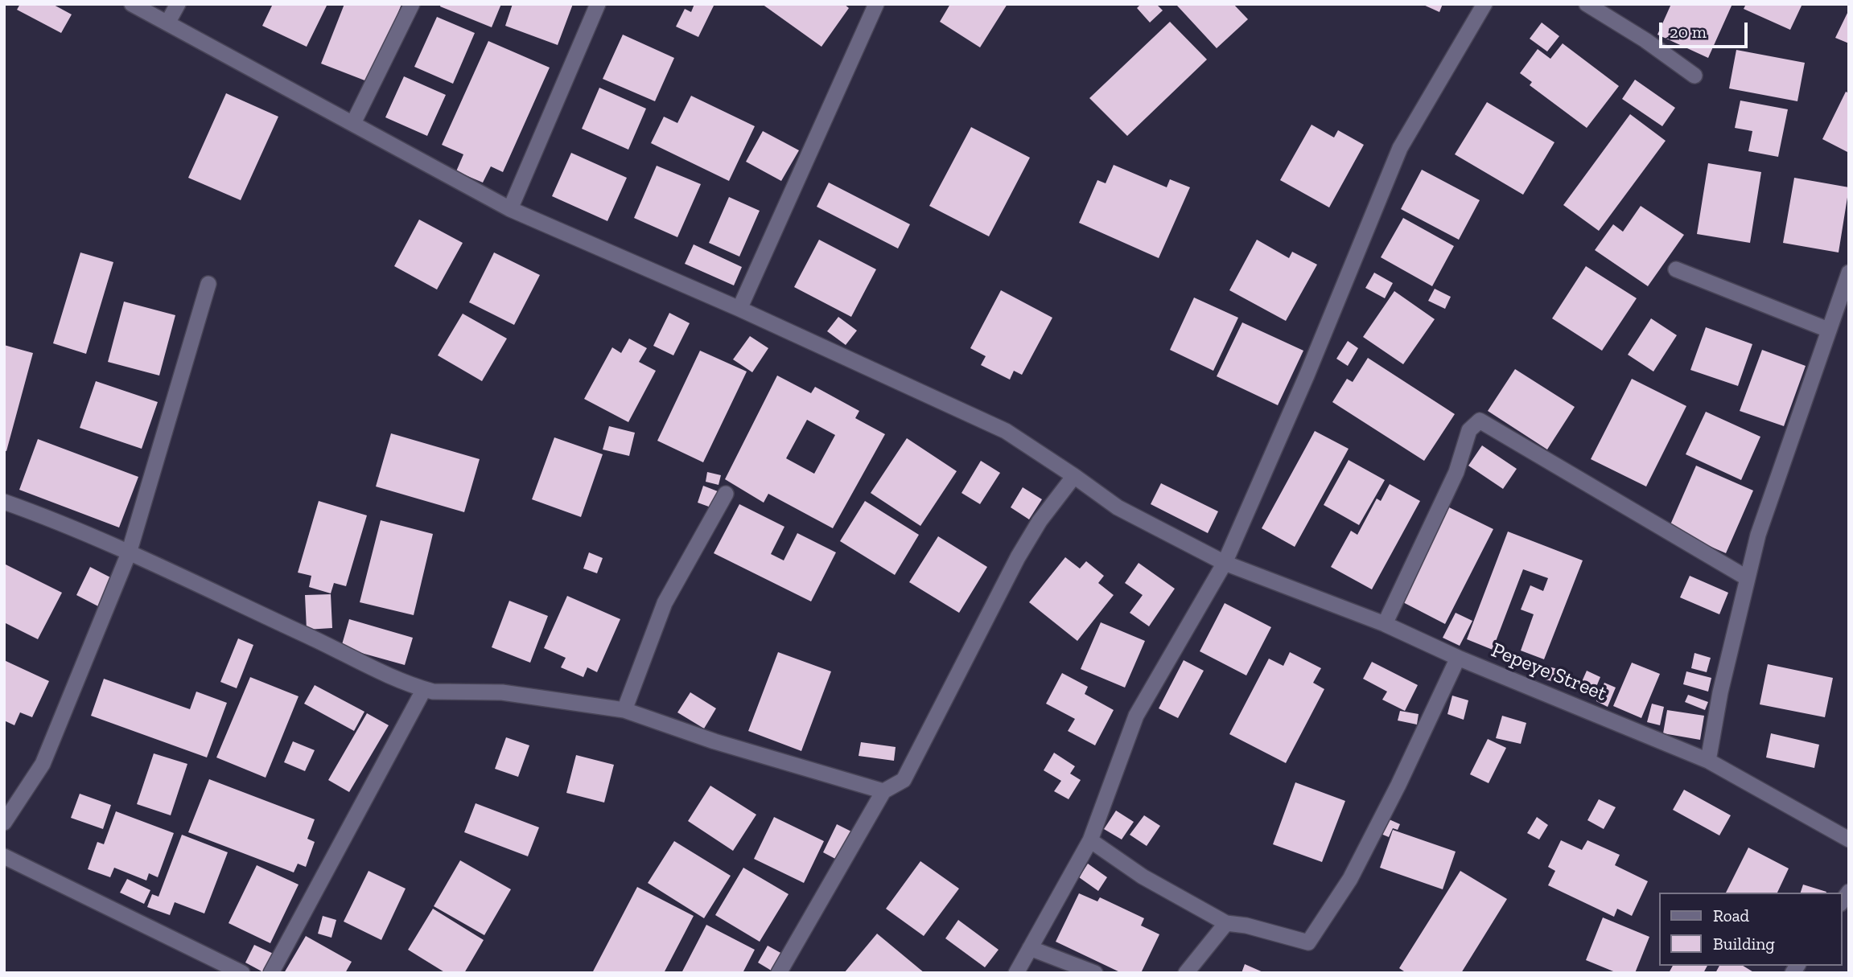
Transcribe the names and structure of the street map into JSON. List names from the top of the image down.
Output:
{
  "streets": {
    "street": ["Pepeye Street"]
  },
  "legend": ["Road", "Building"],
  "scale_bar": "20 m"
}
